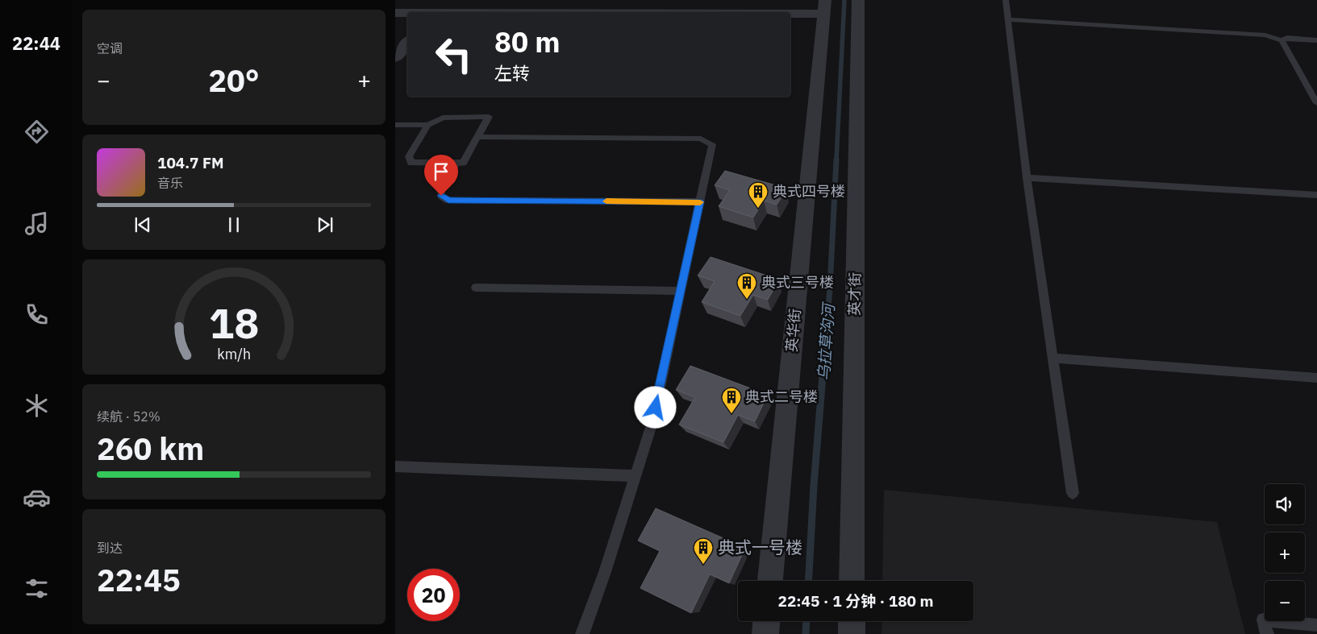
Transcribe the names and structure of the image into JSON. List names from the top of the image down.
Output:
{
  "streets": {
    "street": ["英才街", "英华街"]
  },
  "water": ["乌拉草沟河"],
  "places": {
    "building": [
      "典式四号楼",
      "典式三号楼",
      "典式二号楼",
      "典式一号楼"
    ]
  },
  "page": {
    "tabs": "22:44",
    "tile": [
      "空调",
      ["续航 · 52%", "260 km"],
      ["到达", "22:45"]
    ],
    "turn": ["80 m", "左转"],
    "heat": ["−", "20°", "+"],
    "song": ["104.7 FM", "音乐"],
    "map_buttons": ["+", "−"],
    "limit": "20",
    "trip": "22:45 · 1 分钟 · 180 m",
    "gauge": ["18", "km/h"]
  }
}
